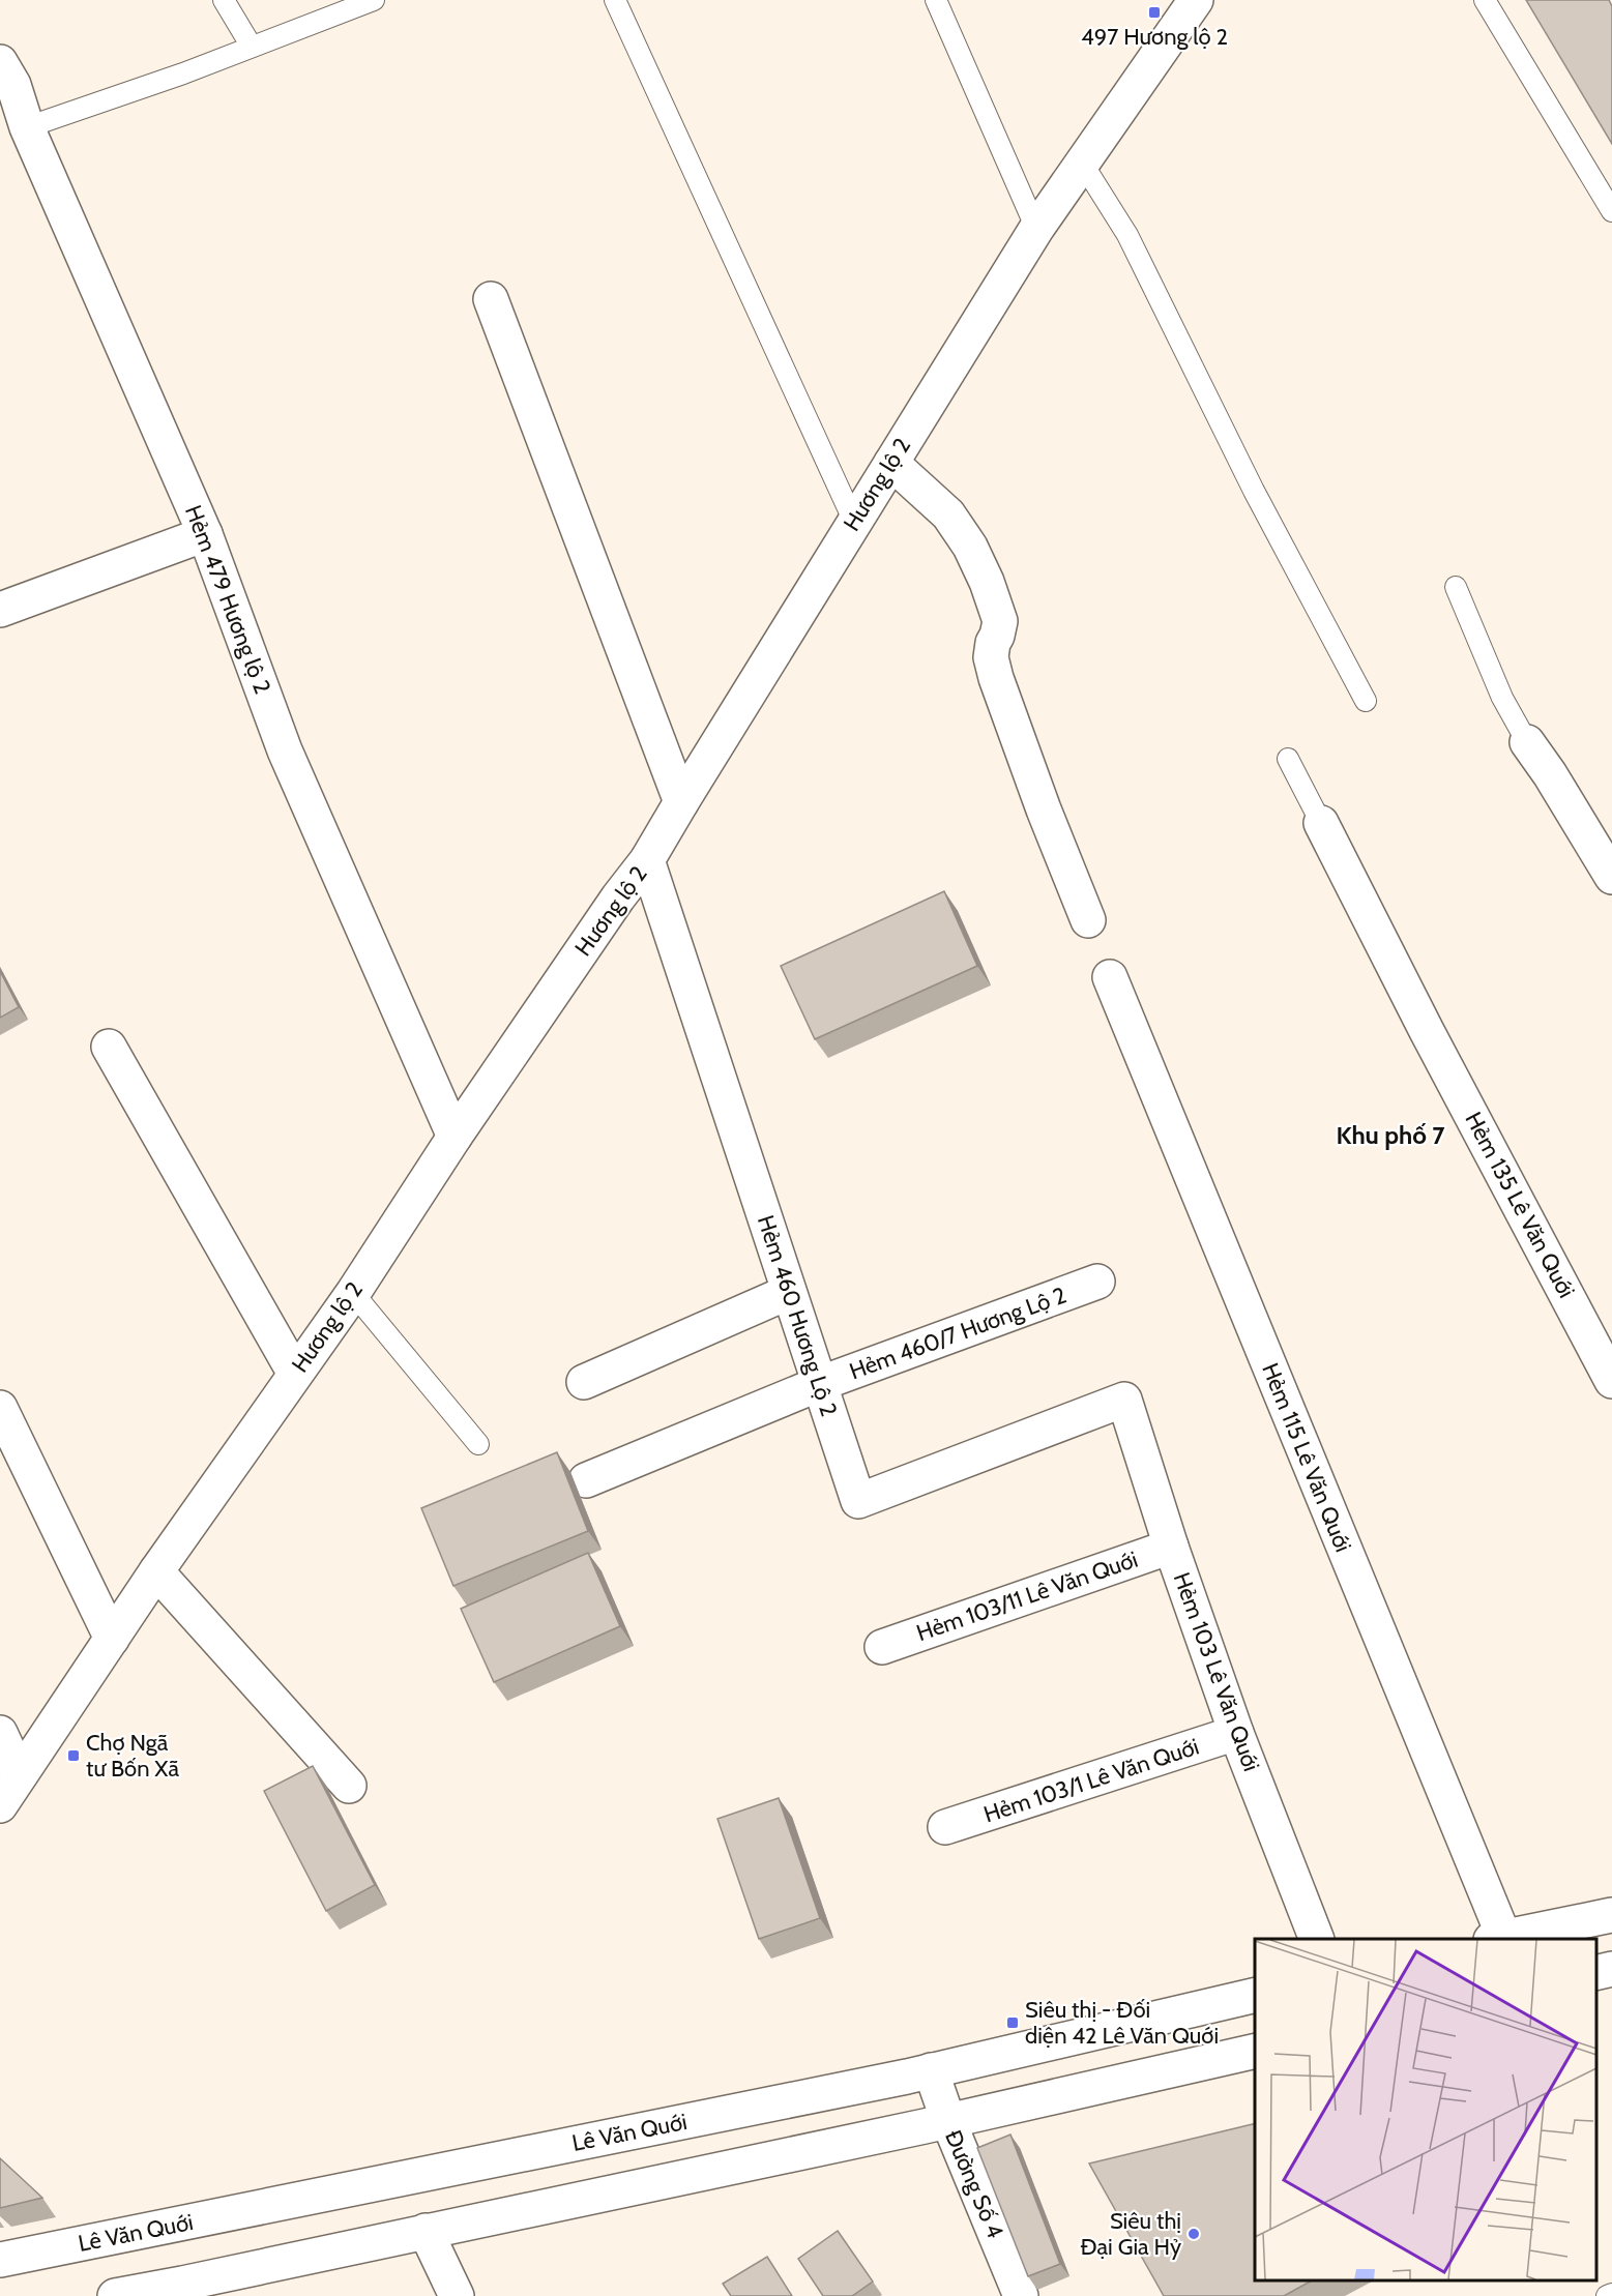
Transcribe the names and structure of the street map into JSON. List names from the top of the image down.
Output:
{
  "streets": {
    "street": [
      "Hương lộ 2",
      "Hẻm 479 Hương lộ 2",
      "Hẻm 135 Lê Văn Quới",
      "Hẻm 460 Hương Lộ 2",
      "Hẻm 460/7 Hương Lộ 2",
      "Hẻm 115 Lê Văn Quới",
      "Hẻm 103/11 Lê Văn Quới",
      "Hẻm 103 Lê Văn Quới",
      "Hẻm 103/1 Lê Văn Quới",
      "Lê Văn Quới",
      "Đường Số 4"
    ]
  },
  "crossings": [
    ["Hương lộ 2", "Hẻm 479 Hương lộ 2"],
    ["Hương lộ 2", "Hẻm 460 Hương Lộ 2"],
    ["Hẻm 460 Hương Lộ 2", "Hẻm 460/7 Hương Lộ 2"],
    ["Hẻm 460 Hương Lộ 2", "Hẻm 103 Lê Văn Quới"],
    ["Hẻm 103/11 Lê Văn Quới", "Hẻm 103 Lê Văn Quới"],
    ["Hẻm 103 Lê Văn Quới", "Hẻm 103/1 Lê Văn Quới"],
    ["Lê Văn Quới", "Đường Số 4"]
  ],
  "districts": ["Khu phố 7"],
  "places": {
    "transit": ["497 Hương lộ 2", "Chợ Ngã tư Bốn Xã", "Siêu thị - Đối diện 42 Lê Văn Quới"],
    "other": ["Siêu thị Đại Gia Hỷ"]
  }
}
